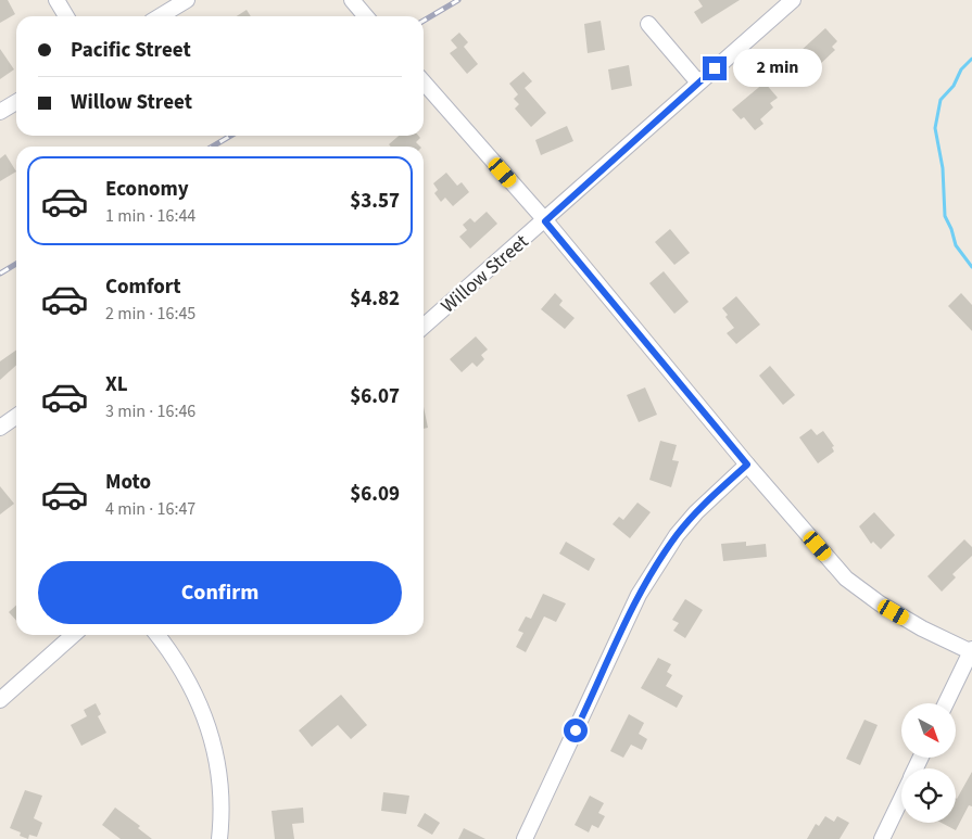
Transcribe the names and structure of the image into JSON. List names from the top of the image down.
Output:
{
  "streets": {
    "street": ["Willow Street"]
  },
  "north": "bottom right",
  "page": {
    "banner": ["Pacific Street", "Willow Street"],
    "bubble": "2 min",
    "list": [
      {
        "name": "Economy",
        "note": "1 min · 16:44",
        "value": "$3.57"
      },
      {
        "name": "Comfort",
        "note": "2 min · 16:45",
        "value": "$4.82"
      },
      {
        "name": "XL",
        "note": "3 min · 16:46",
        "value": "$6.07"
      },
      {
        "name": "Moto",
        "note": "4 min · 16:47",
        "value": "$6.09"
      }
    ],
    "buttons": "Confirm"
  }
}
